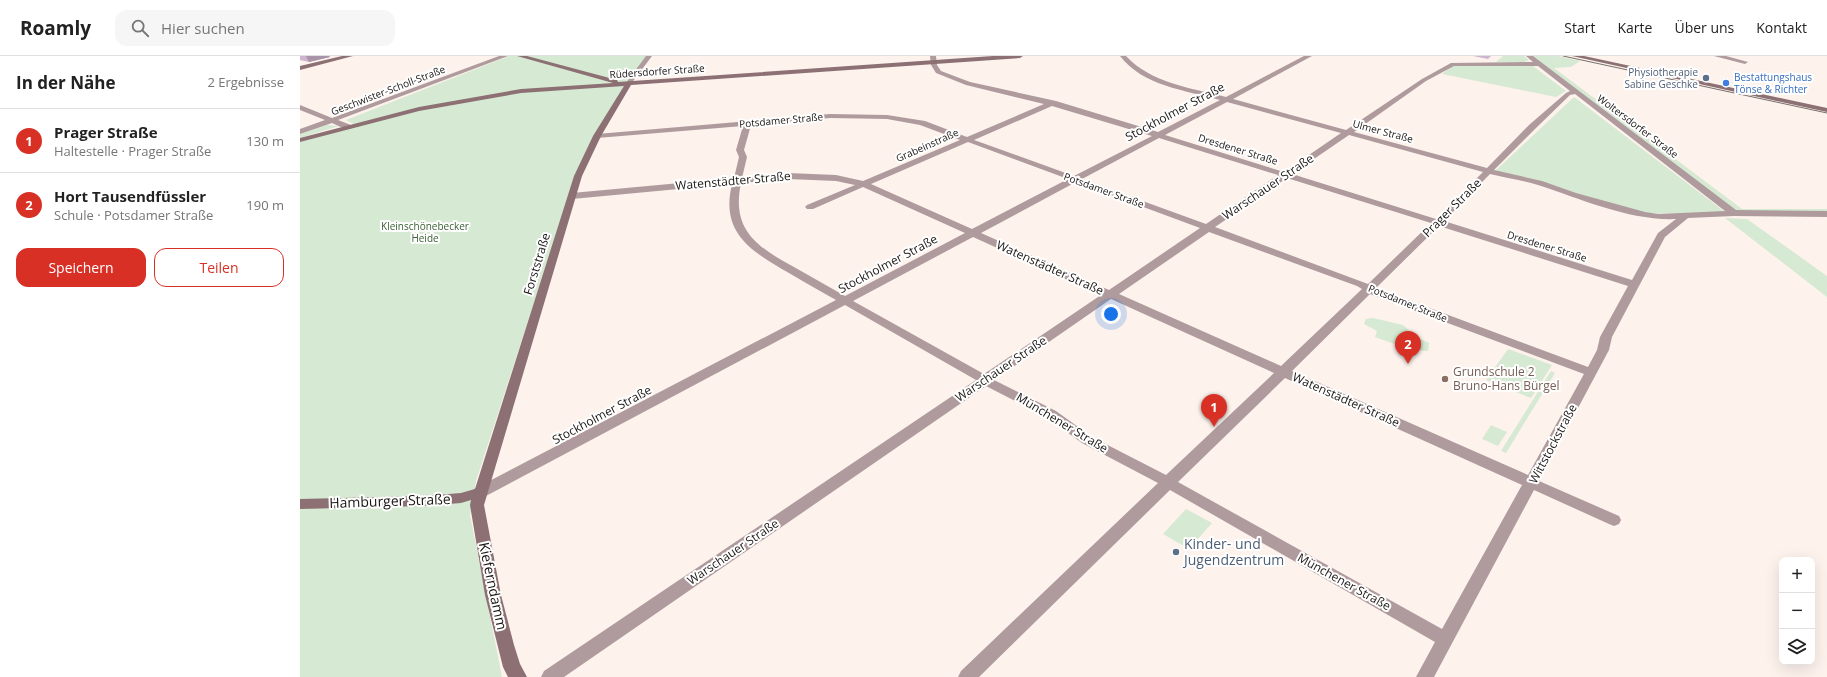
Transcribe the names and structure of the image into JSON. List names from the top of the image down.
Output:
{
  "streets": {
    "street": [
      "Rüdersdorfer Straße",
      "Geschwister-Scholl-Straße",
      "Stockholmer Straße",
      "Potsdamer Straße",
      "Woltersdorfer Straße",
      "Ulmer Straße",
      "Grabeinstraße",
      "Dresdener Straße",
      "Watenstädter Straße",
      "Warschauer Straße",
      "Prager Straße",
      "Forststraße",
      "Münchener Straße",
      "Wittstockstraße",
      "Hamburger Straße",
      "Kieferndamm"
    ]
  },
  "crossings": [
    ["Rüdersdorfer Straße", "Dresdener Straße"],
    ["Rüdersdorfer Straße", "Forststraße"],
    ["Stockholmer Straße", "Potsdamer Straße"],
    ["Stockholmer Straße", "Ulmer Straße"],
    ["Stockholmer Straße", "Dresdener Straße"],
    ["Stockholmer Straße", "Watenstädter Straße"],
    ["Stockholmer Straße", "Forststraße"],
    ["Stockholmer Straße", "Münchener Straße"],
    ["Stockholmer Straße", "Hamburger Straße"],
    ["Stockholmer Straße", "Kieferndamm"],
    ["Potsdamer Straße", "Grabeinstraße"],
    ["Potsdamer Straße", "Warschauer Straße"],
    ["Potsdamer Straße", "Prager Straße"],
    ["Potsdamer Straße", "Forststraße"],
    ["Potsdamer Straße", "Münchener Straße"],
    ["Potsdamer Straße", "Wittstockstraße"],
    ["Woltersdorfer Straße", "Ulmer Straße"],
    ["Woltersdorfer Straße", "Warschauer Straße"],
    ["Woltersdorfer Straße", "Prager Straße"],
    ["Ulmer Straße", "Warschauer Straße"],
    ["Ulmer Straße", "Prager Straße"],
    ["Ulmer Straße", "Wittstockstraße"],
    ["Grabeinstraße", "Dresdener Straße"],
    ["Grabeinstraße", "Watenstädter Straße"],
    ["Dresdener Straße", "Warschauer Straße"],
    ["Dresdener Straße", "Prager Straße"],
    ["Dresdener Straße", "Wittstockstraße"],
    ["Watenstädter Straße", "Warschauer Straße"],
    ["Watenstädter Straße", "Prager Straße"],
    ["Watenstädter Straße", "Forststraße"],
    ["Watenstädter Straße", "Münchener Straße"],
    ["Watenstädter Straße", "Wittstockstraße"],
    ["Warschauer Straße", "Münchener Straße"],
    ["Prager Straße", "Münchener Straße"],
    ["Forststraße", "Hamburger Straße"],
    ["Forststraße", "Kieferndamm"],
    ["Münchener Straße", "Wittstockstraße"],
    ["Hamburger Straße", "Kieferndamm"]
  ],
  "parks": ["Kleinschönebecker Heide"],
  "places": [
    "Physiotherapie Sabine Geschke",
    "Bestattungshaus Tönse & Richter",
    "Grundschule 2 Bruno-Hans Bürgel",
    "Kinder- und Jugendzentrum"
  ],
  "page": {
    "header": "Roamly",
    "search": "Hier suchen",
    "nav": [
      "Start",
      "Karte",
      "Über uns",
      "Kontakt"
    ],
    "heading": ["In der Nähe", "2 Ergebnisse"],
    "list": [
      {
        "mark": "1",
        "name": "Prager Straße",
        "note": "Haltestelle · Prager Straße",
        "value": "130 m"
      },
      {
        "mark": "2",
        "name": "Hort Tausendfüssler",
        "note": "Schule · Potsdamer Straße",
        "value": "190 m"
      }
    ],
    "buttons": ["Speichern", "Teilen"],
    "pins": ["2", "1"],
    "map_buttons": ["+", "−"]
  }
}
